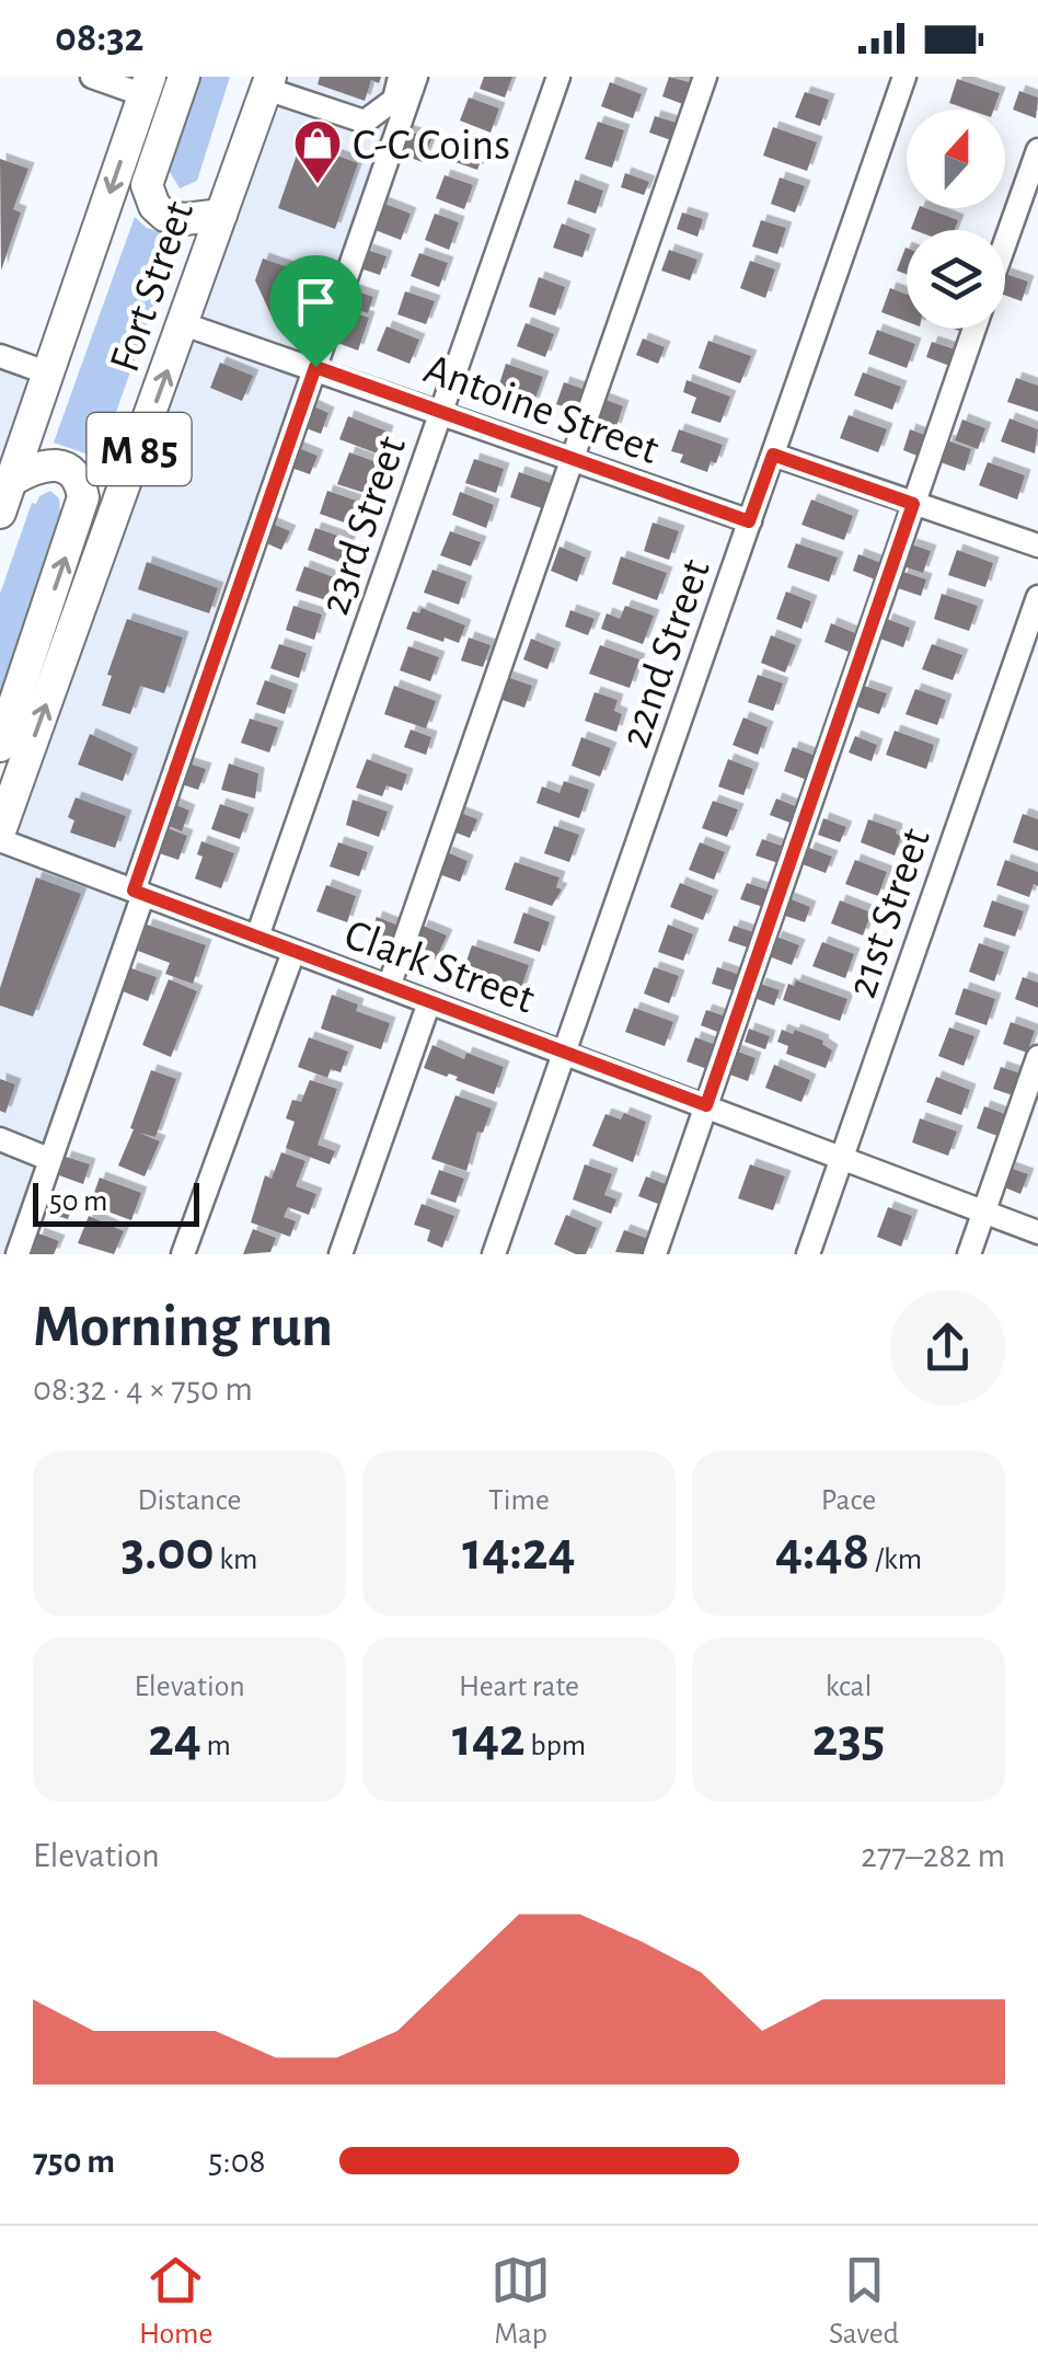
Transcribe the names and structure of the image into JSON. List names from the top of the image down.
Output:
{
  "streets": {
    "main road": ["Fort Street", "M 85"],
    "street": [
      "Antoine Street",
      "23rd Street",
      "22nd Street",
      "21st Street",
      "Clark Street"
    ]
  },
  "crossings": [
    ["Fort Street", "Antoine Street"],
    ["Fort Street", "Clark Street"],
    ["Antoine Street", "23rd Street"],
    ["Antoine Street", "22nd Street"],
    ["23rd Street", "Clark Street"],
    ["22nd Street", "Clark Street"],
    ["21st Street", "Clark Street"]
  ],
  "places": {
    "shop": ["C-C Coins"]
  },
  "scale_bar": "50 m",
  "north": "top",
  "page": {
    "status": "08:32",
    "scale": "50 m",
    "heading": ["Morning run", "08:32 · 4 × 750 m"],
    "stats": [
      ["Distance", "3.00 km"],
      ["Time", "14:24"],
      ["Pace", "4:48 /km"],
      ["Elevation", "24 m"],
      ["Heart rate", "142 bpm"],
      ["kcal", "235"]
    ],
    "chart": ["Elevation", "277–282 m"],
    "list": [
      {
        "name": "750 m",
        "note": "5:08"
      }
    ],
    "tabs": ["Home", "Map", "Saved"]
  }
}
